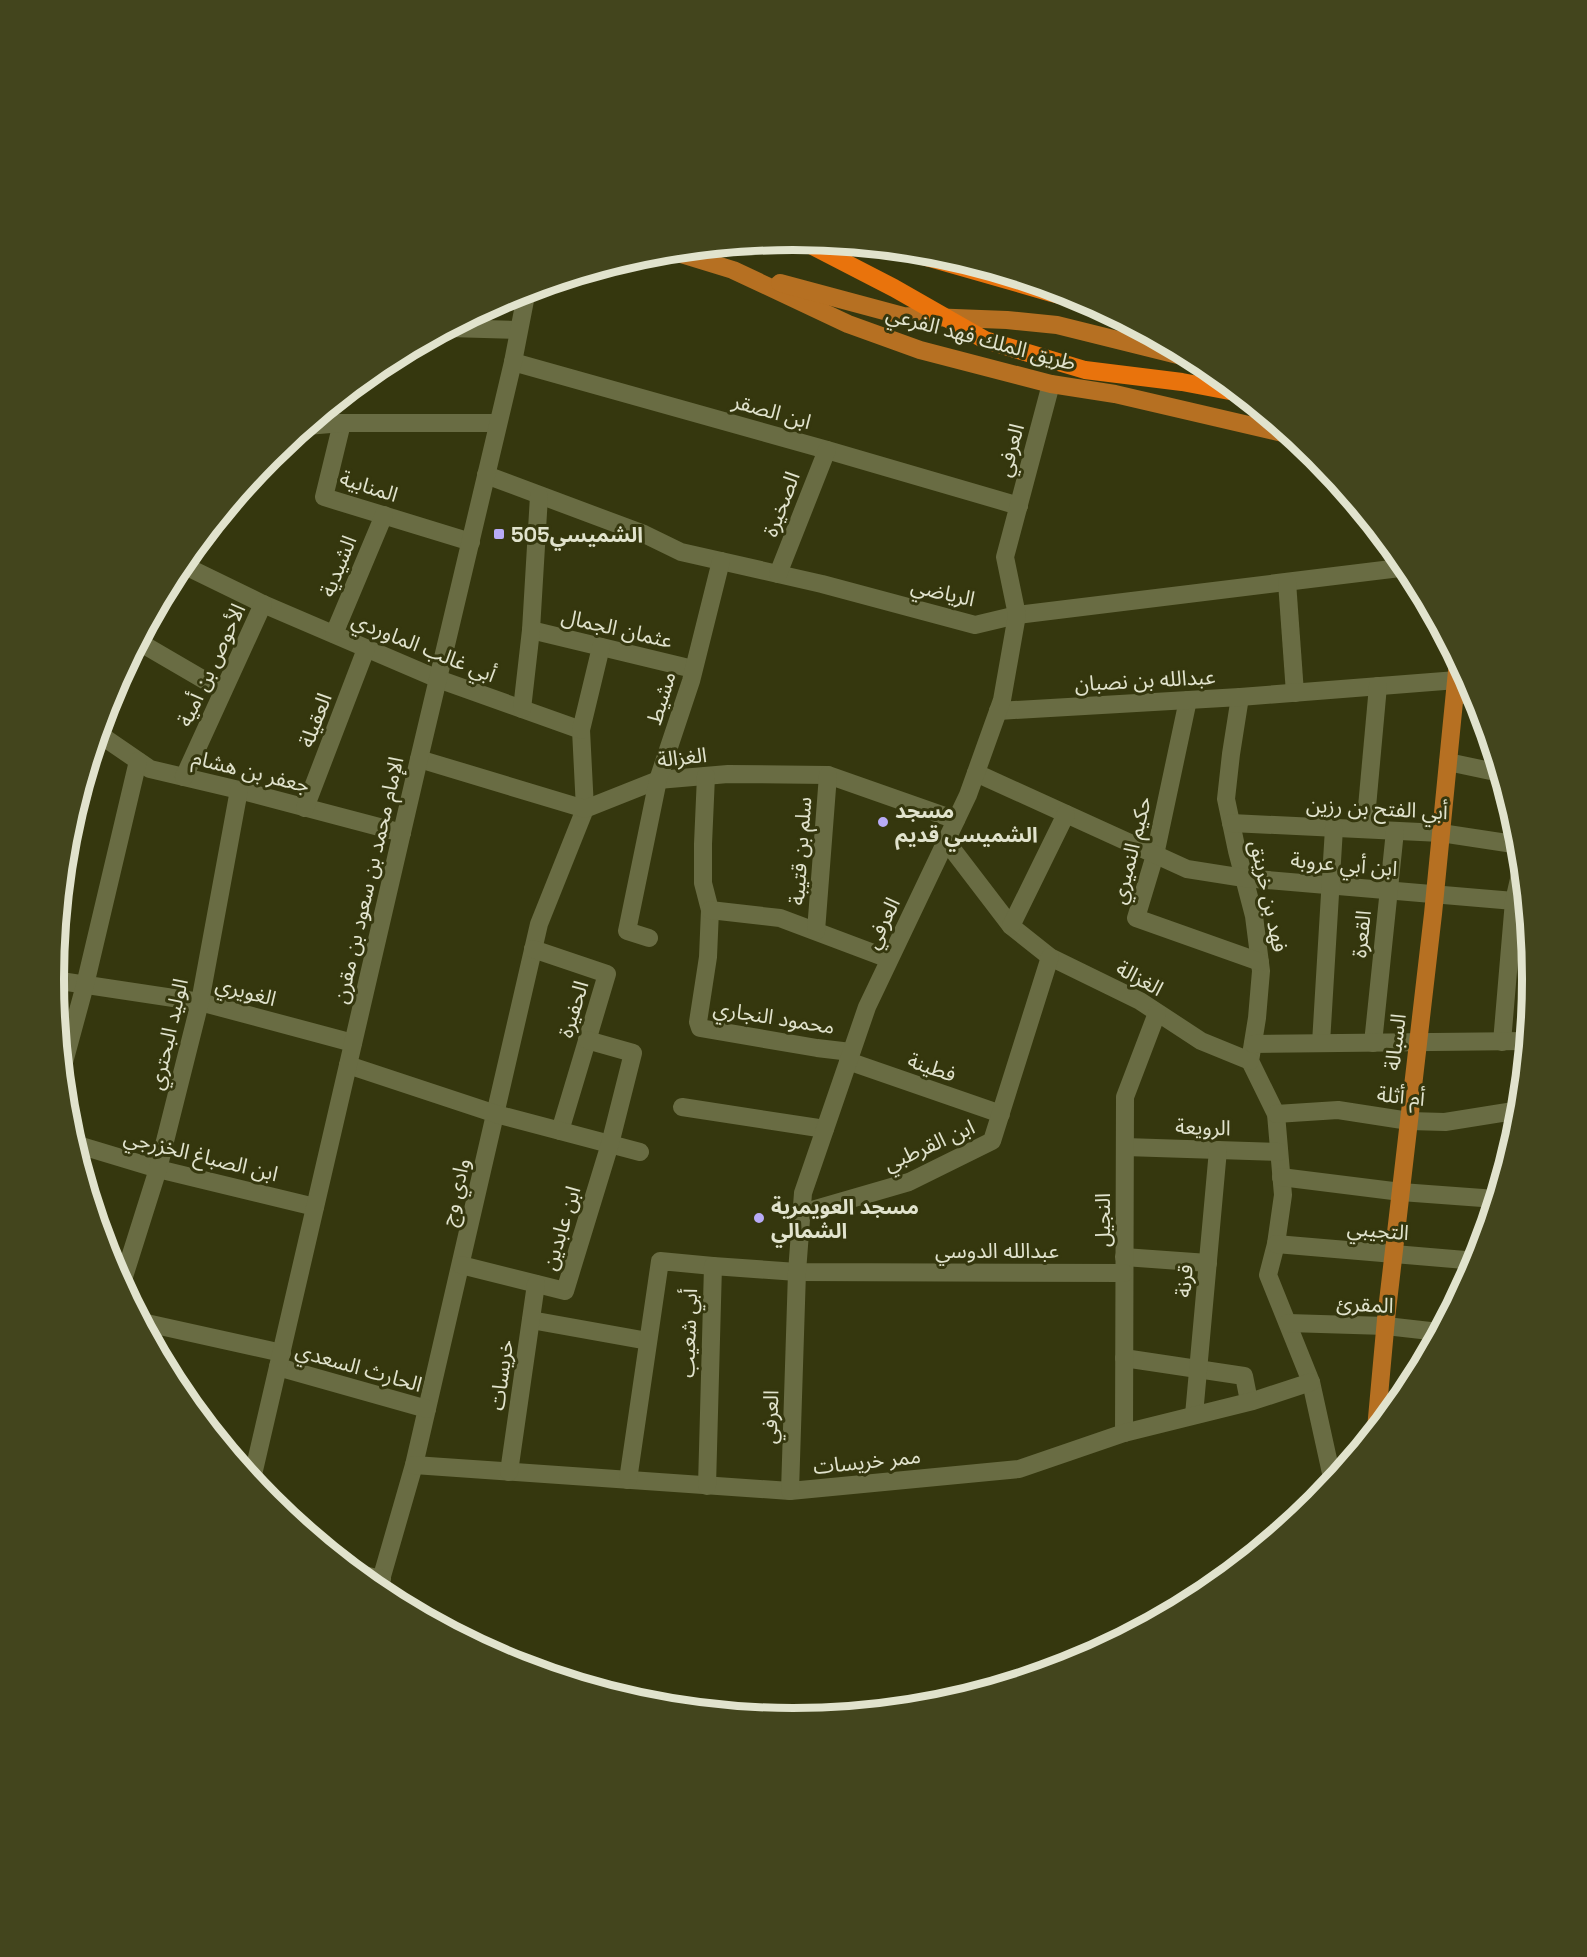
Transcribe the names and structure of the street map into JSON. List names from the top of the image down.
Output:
{
  "streets": {
    "main road": ["طريق الملك فهد الفرعي", "السبالة"],
    "street": [
      "ابن الصقر",
      "العرفي",
      "المنابية",
      "الصخيرة",
      "الشيدية",
      "الرياضي",
      "عثمان الجمال",
      "أبي غالب الماوردي",
      "الأحوص بن أمية",
      "عبدالله بن نصبان",
      "مشيط",
      "العقيلة",
      "الغزالة",
      "جعفر بن هشام",
      "أبي الفتح بن رزين",
      "حكيم النميري",
      "سلم بن قتيبة",
      "ابن أبي عروبة",
      "الإمام محمد بن سعود بن مقرن",
      "فهد بن خرينق",
      "القعرة",
      "الغويري",
      "الحفيرة",
      "محمود النجاري",
      "الوليد البحتري",
      "فطينة",
      "أم أثلة",
      "الرويعة",
      "ابن القرطبي",
      "ابن الصباغ الخزرجي",
      "وادي وج",
      "النجيل",
      "ابن عابدين",
      "التجيبي",
      "عبدالله الدوسي",
      "قرنة",
      "المقرئ",
      "أبي شعيب",
      "الحارث السعدي",
      "خريسات",
      "ممر خريسات"
    ]
  },
  "crossings": [
    ["طريق الملك فهد الفرعي", "العرفي"],
    ["ابن الصقر", "العرفي"],
    ["ابن الصقر", "الصخيرة"],
    ["ابن الصقر", "الإمام محمد بن سعود بن مقرن"],
    ["العرفي", "الرياضي"],
    ["العرفي", "عبدالله بن نصبان"],
    ["العرفي", "الغزالة"],
    ["العرفي", "ابن أبي عروبة"],
    ["العرفي", "محمود النجاري"],
    ["العرفي", "فطينة"],
    ["العرفي", "ابن القرطبي"],
    ["العرفي", "عبدالله الدوسي"],
    ["العرفي", "أبي شعيب"],
    ["العرفي", "ممر خريسات"],
    ["المنابية", "الشيدية"],
    ["المنابية", "الإمام محمد بن سعود بن مقرن"],
    ["الصخيرة", "الرياضي"],
    ["الشيدية", "أبي غالب الماوردي"],
    ["الرياضي", "مشيط"],
    ["الرياضي", "الإمام محمد بن سعود بن مقرن"],
    ["عثمان الجمال", "مشيط"],
    ["أبي غالب الماوردي", "الأحوص بن أمية"],
    ["أبي غالب الماوردي", "العقيلة"],
    ["أبي غالب الماوردي", "الإمام محمد بن سعود بن مقرن"],
    ["الأحوص بن أمية", "جعفر بن هشام"],
    ["عبدالله بن نصبان", "حكيم النميري"],
    ["عبدالله بن نصبان", "فهد بن خرينق"],
    ["عبدالله بن نصبان", "السبالة"],
    ["مشيط", "الغزالة"],
    ["العقيلة", "جعفر بن هشام"],
    ["الغزالة", "سلم بن قتيبة"],
    ["الغزالة", "فهد بن خرينق"],
    ["الغزالة", "القعرة"],
    ["الغزالة", "محمود النجاري"],
    ["الغزالة", "السبالة"],
    ["الغزالة", "ابن القرطبي"],
    ["الغزالة", "وادي وج"],
    ["الغزالة", "النجيل"],
    ["جعفر بن هشام", "الإمام محمد بن سعود بن مقرن"],
    ["جعفر بن هشام", "الوليد البحتري"],
    ["أبي الفتح بن رزين", "فهد بن خرينق"],
    ["أبي الفتح بن رزين", "القعرة"],
    ["أبي الفتح بن رزين", "السبالة"],
    ["حكيم النميري", "ابن أبي عروبة"],
    ["حكيم النميري", "فهد بن خرينق"],
    ["ابن أبي عروبة", "فهد بن خرينق"],
    ["ابن أبي عروبة", "القعرة"],
    ["ابن أبي عروبة", "السبالة"],
    ["الإمام محمد بن سعود بن مقرن", "الغويري"],
    ["الإمام محمد بن سعود بن مقرن", "ابن الصباغ الخزرجي"],
    ["الإمام محمد بن سعود بن مقرن", "الحارث السعدي"],
    ["الغويري", "الوليد البحتري"],
    ["الحفيرة", "وادي وج"],
    ["محمود النجاري", "فطينة"],
    ["الوليد البحتري", "ابن الصباغ الخزرجي"],
    ["السبالة", "أم أثلة"],
    ["السبالة", "التجيبي"],
    ["السبالة", "المقرئ"],
    ["فطينة", "ابن القرطبي"],
    ["الرويعة", "النجيل"],
    ["الرويعة", "قرنة"],
    ["وادي وج", "ابن عابدين"],
    ["وادي وج", "الحارث السعدي"],
    ["وادي وج", "ممر خريسات"],
    ["النجيل", "عبدالله الدوسي"],
    ["النجيل", "ممر خريسات"],
    ["ابن عابدين", "خريسات"],
    ["عبدالله الدوسي", "قرنة"],
    ["عبدالله الدوسي", "أبي شعيب"],
    ["قرنة", "ممر خريسات"],
    ["أبي شعيب", "ممر خريسات"],
    ["خريسات", "ممر خريسات"]
  ],
  "places": {
    "transit": ["الشميسي505"],
    "other": ["مسجد الشميسي قديم", "مسجد العويمرية الشمالي"]
  }
}
